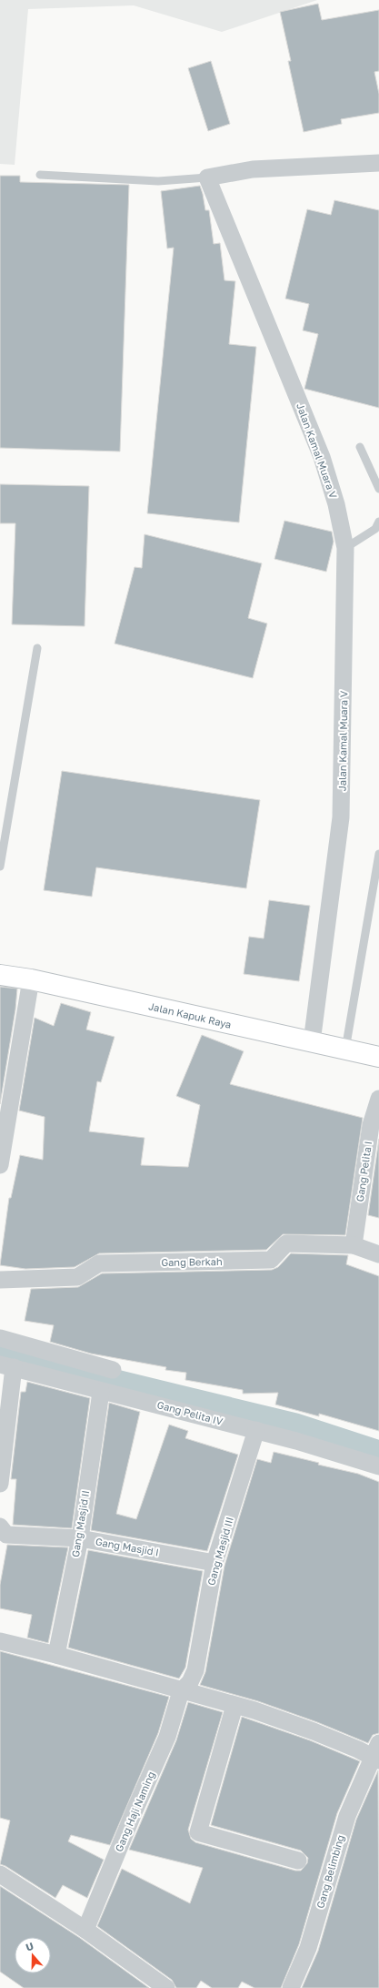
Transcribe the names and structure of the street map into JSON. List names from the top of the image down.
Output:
{
  "streets": {
    "main road": ["Jalan Kapuk Raya"],
    "street": [
      "Jalan Kamal Muara V",
      "Gang Pelita I",
      "Gang Berkah",
      "Gang Pelita IV",
      "Gang Masjid II",
      "Gang Masjid I",
      "Gang Masjid III",
      "Gang Haji Naming",
      "Gang Belimbing"
    ]
  },
  "crossings": [
    ["Jalan Kamal Muara V", "Jalan Kapuk Raya"],
    ["Gang Pelita I", "Gang Berkah"],
    ["Gang Pelita IV", "Gang Masjid II"],
    ["Gang Pelita IV", "Gang Masjid III"],
    ["Gang Masjid II", "Gang Masjid I"],
    ["Gang Masjid I", "Gang Masjid III"],
    ["Gang Masjid III", "Gang Haji Naming"]
  ],
  "north": "top"
}
